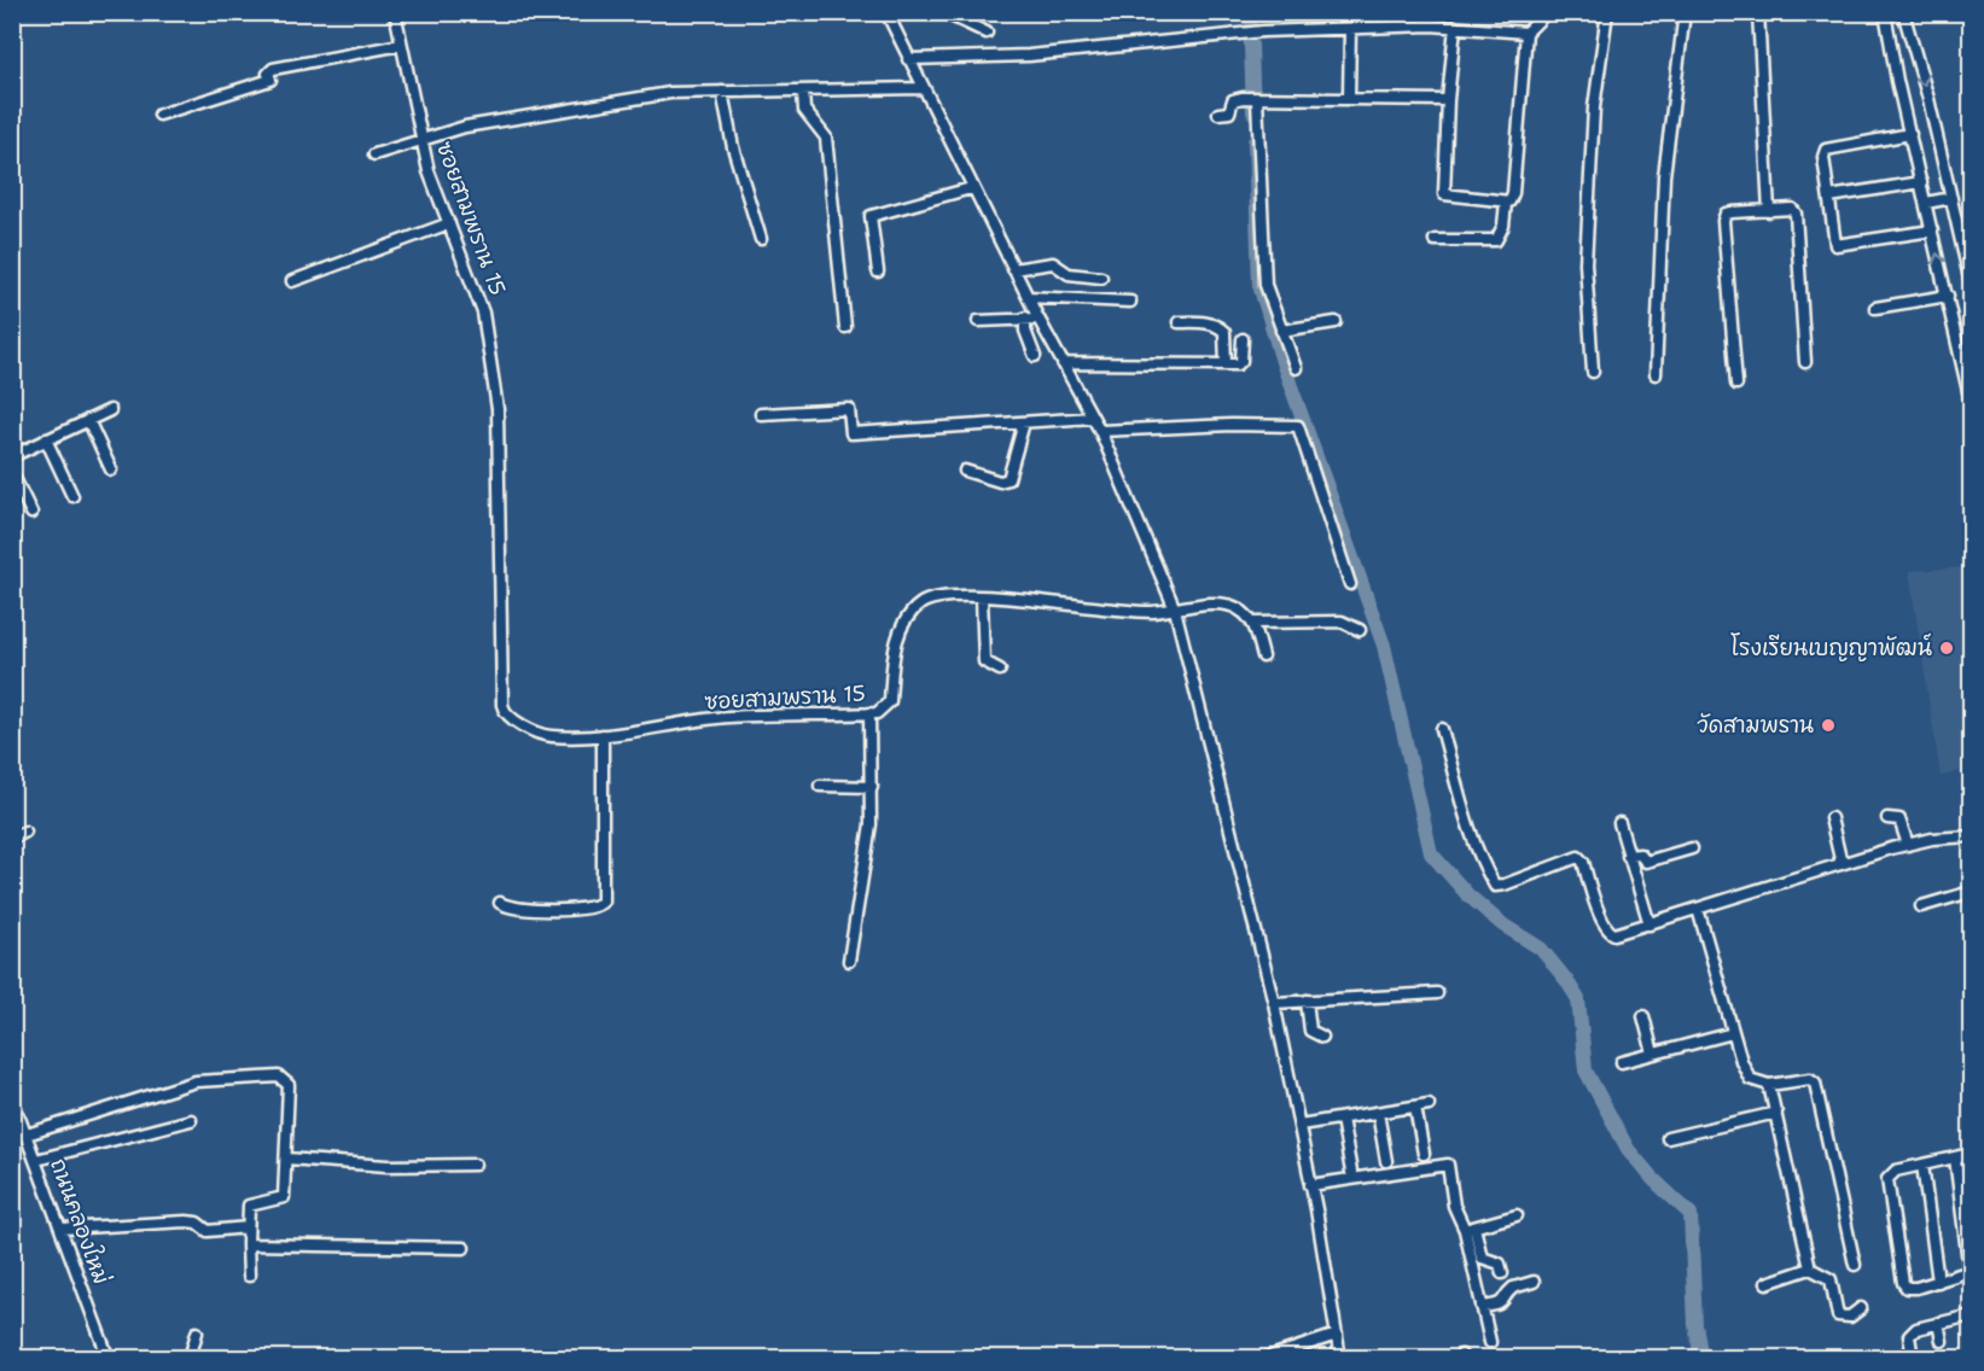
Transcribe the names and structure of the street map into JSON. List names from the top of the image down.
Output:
{
  "streets": {
    "street": ["ซอยสามพราน 15", "ถนนคลองใหม่"]
  },
  "places": ["โรงเรียนเบญญาพัฒน์", "วัดสามพราน"]
}
